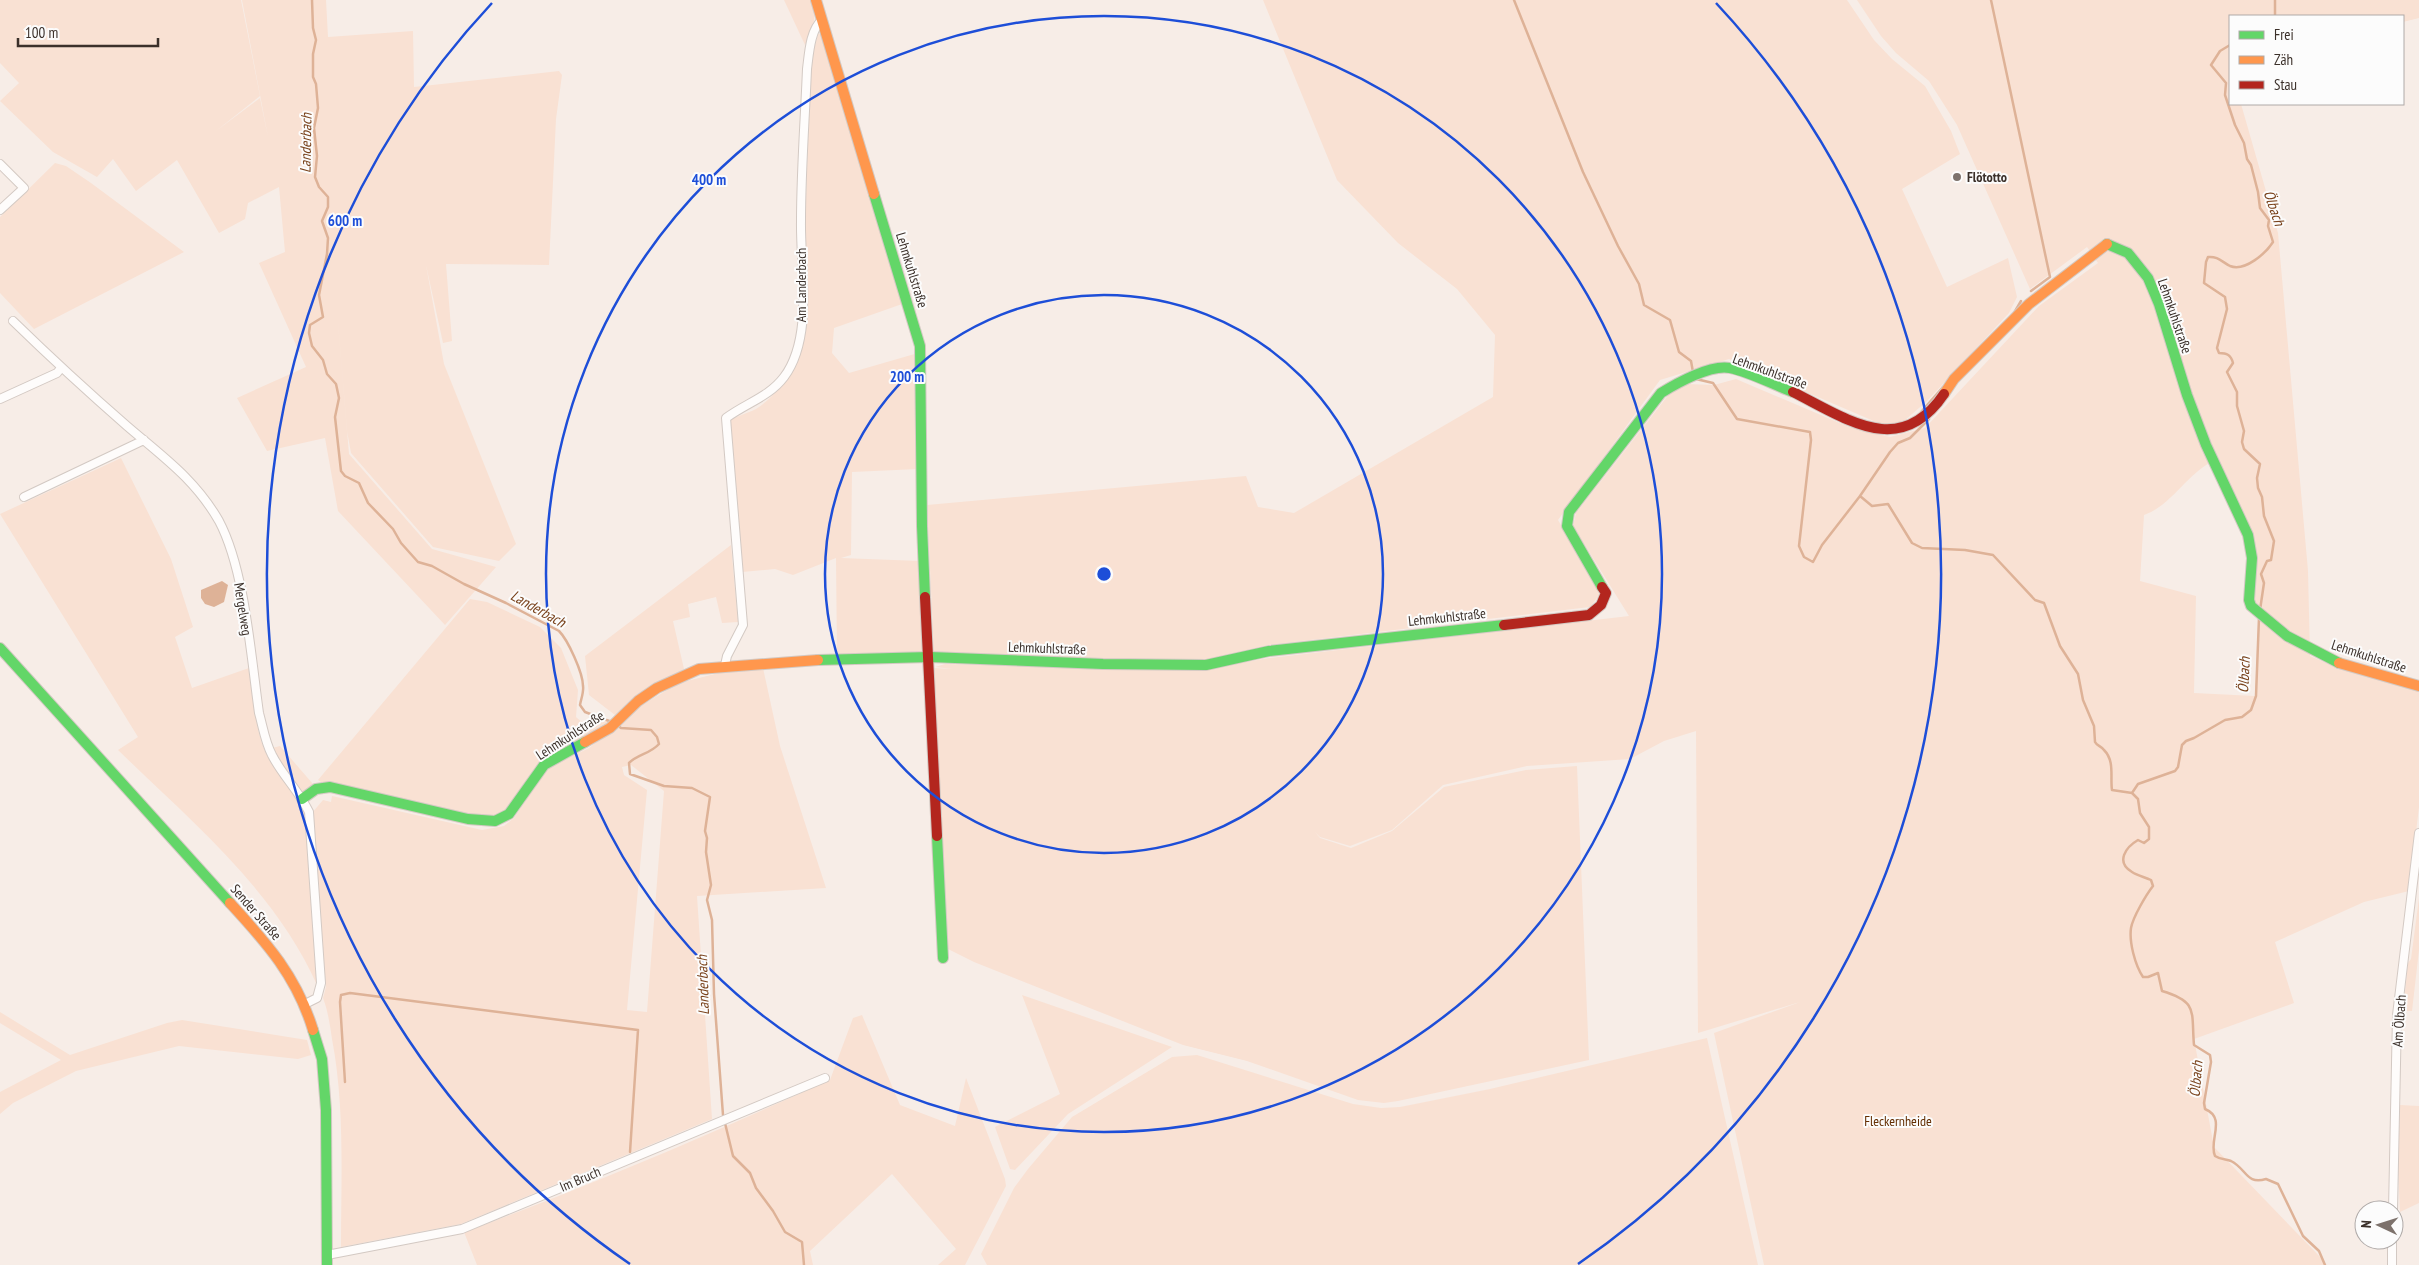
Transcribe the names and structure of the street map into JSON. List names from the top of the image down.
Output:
{
  "streets": {
    "street": [
      "Lehmkuhlstraße",
      "Am Landerbach",
      "Mergelweg",
      "Sender Straße",
      "Am Ölbach",
      "Im Bruch"
    ]
  },
  "crossings": [
    ["Lehmkuhlstraße", "Am Landerbach"],
    ["Lehmkuhlstraße", "Mergelweg"],
    ["Sender Straße", "Im Bruch"]
  ],
  "water": ["Landerbach", "Ölbach"],
  "parks": ["Fleckernheide"],
  "places": ["Flötotto"],
  "legend": ["Frei", "Zäh", "Stau"],
  "scale_bar": "100 m",
  "north": "left",
  "rings": ["400 m", "600 m", "200 m"]
}
